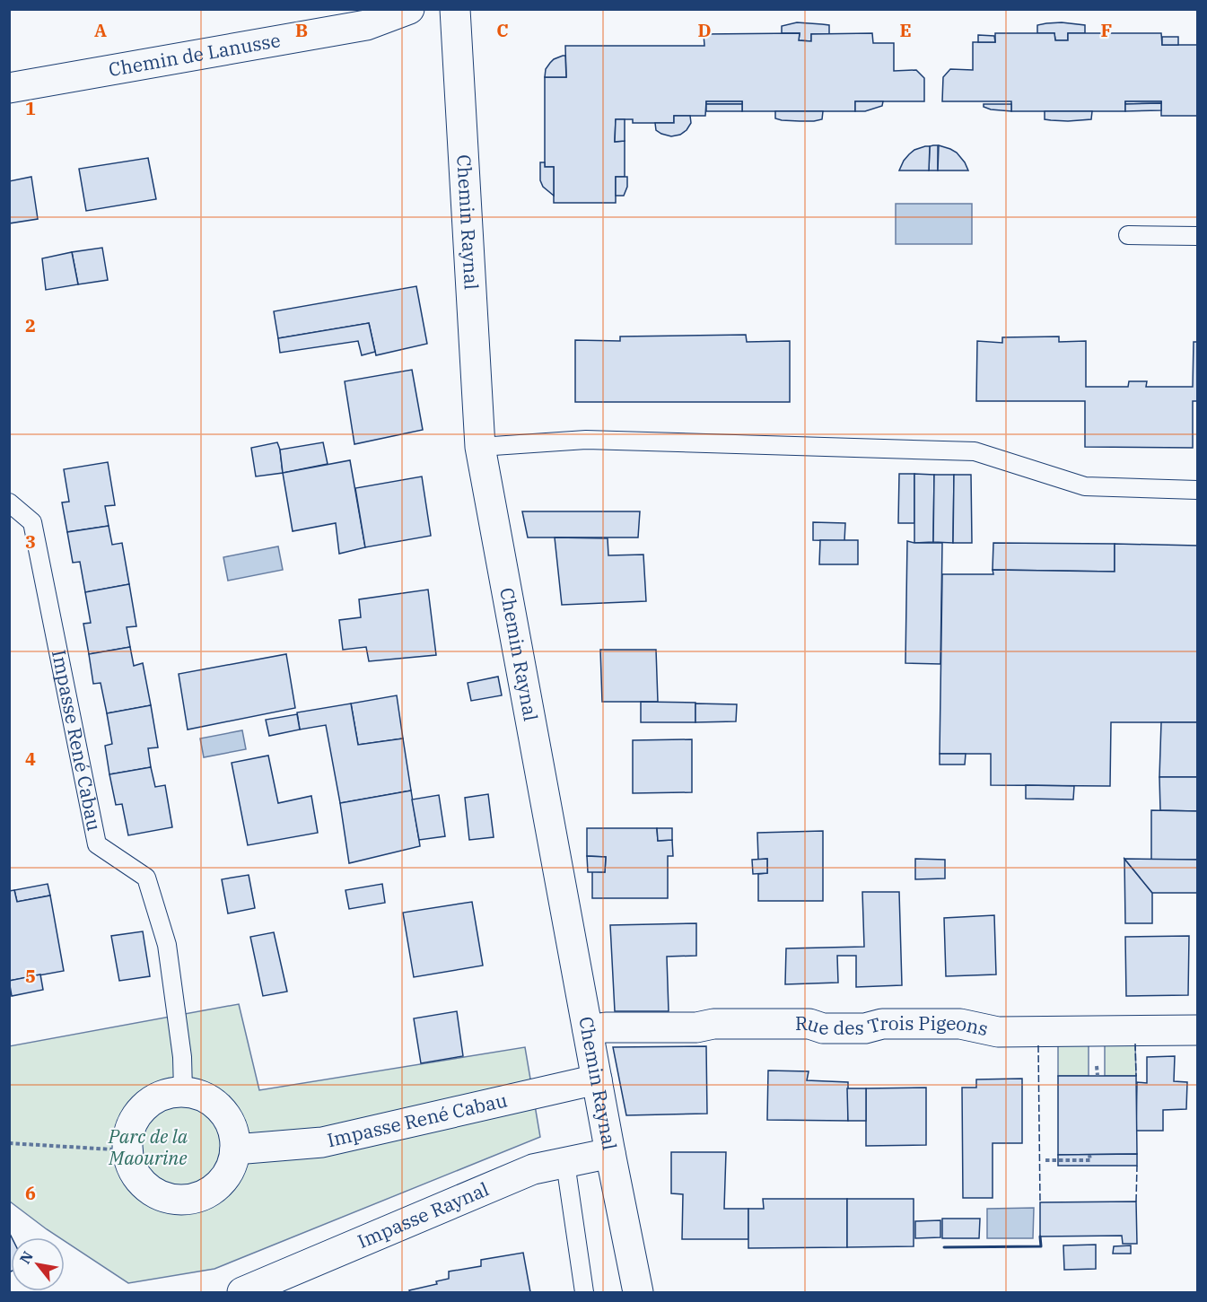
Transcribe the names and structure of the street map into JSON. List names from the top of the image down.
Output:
{
  "streets": {
    "street": [
      "Chemin de Lanusse",
      "Chemin Raynal",
      "Impasse René Cabau",
      "Rue des Trois Pigeons",
      "Impasse Raynal"
    ]
  },
  "crossings": [
    ["Chemin Raynal", "Impasse René Cabau"],
    ["Chemin Raynal", "Rue des Trois Pigeons"],
    ["Chemin Raynal", "Impasse Raynal"]
  ],
  "parks": ["Parc de la Maourine"],
  "north": "top left",
  "grid": {
    "columns": [
      "A",
      "B",
      "C",
      "D",
      "E",
      "F"
    ],
    "rows": [
      "1",
      "2",
      "3",
      "4",
      "5",
      "6"
    ]
  }
}
